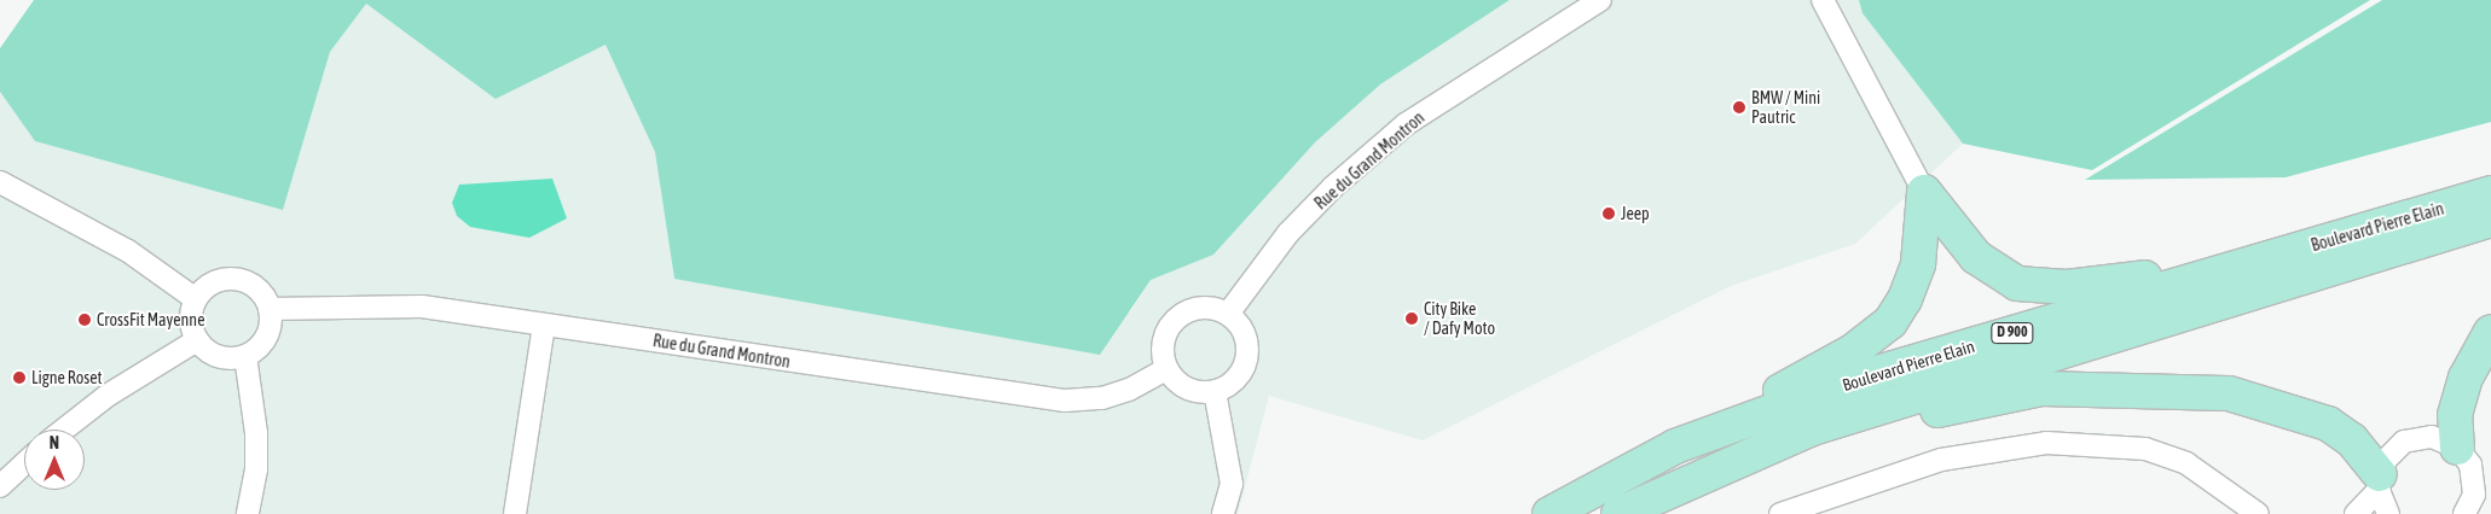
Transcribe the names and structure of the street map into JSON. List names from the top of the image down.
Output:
{
  "streets": {
    "main road": ["Boulevard Pierre Elain", "D 900"],
    "street": ["Rue du Grand Montron"]
  },
  "places": [
    "BMW / Mini Pautric",
    "Jeep",
    "City Bike / Dafy Moto",
    "CrossFit Mayenne",
    "Ligne Roset"
  ],
  "north": "top"
}
